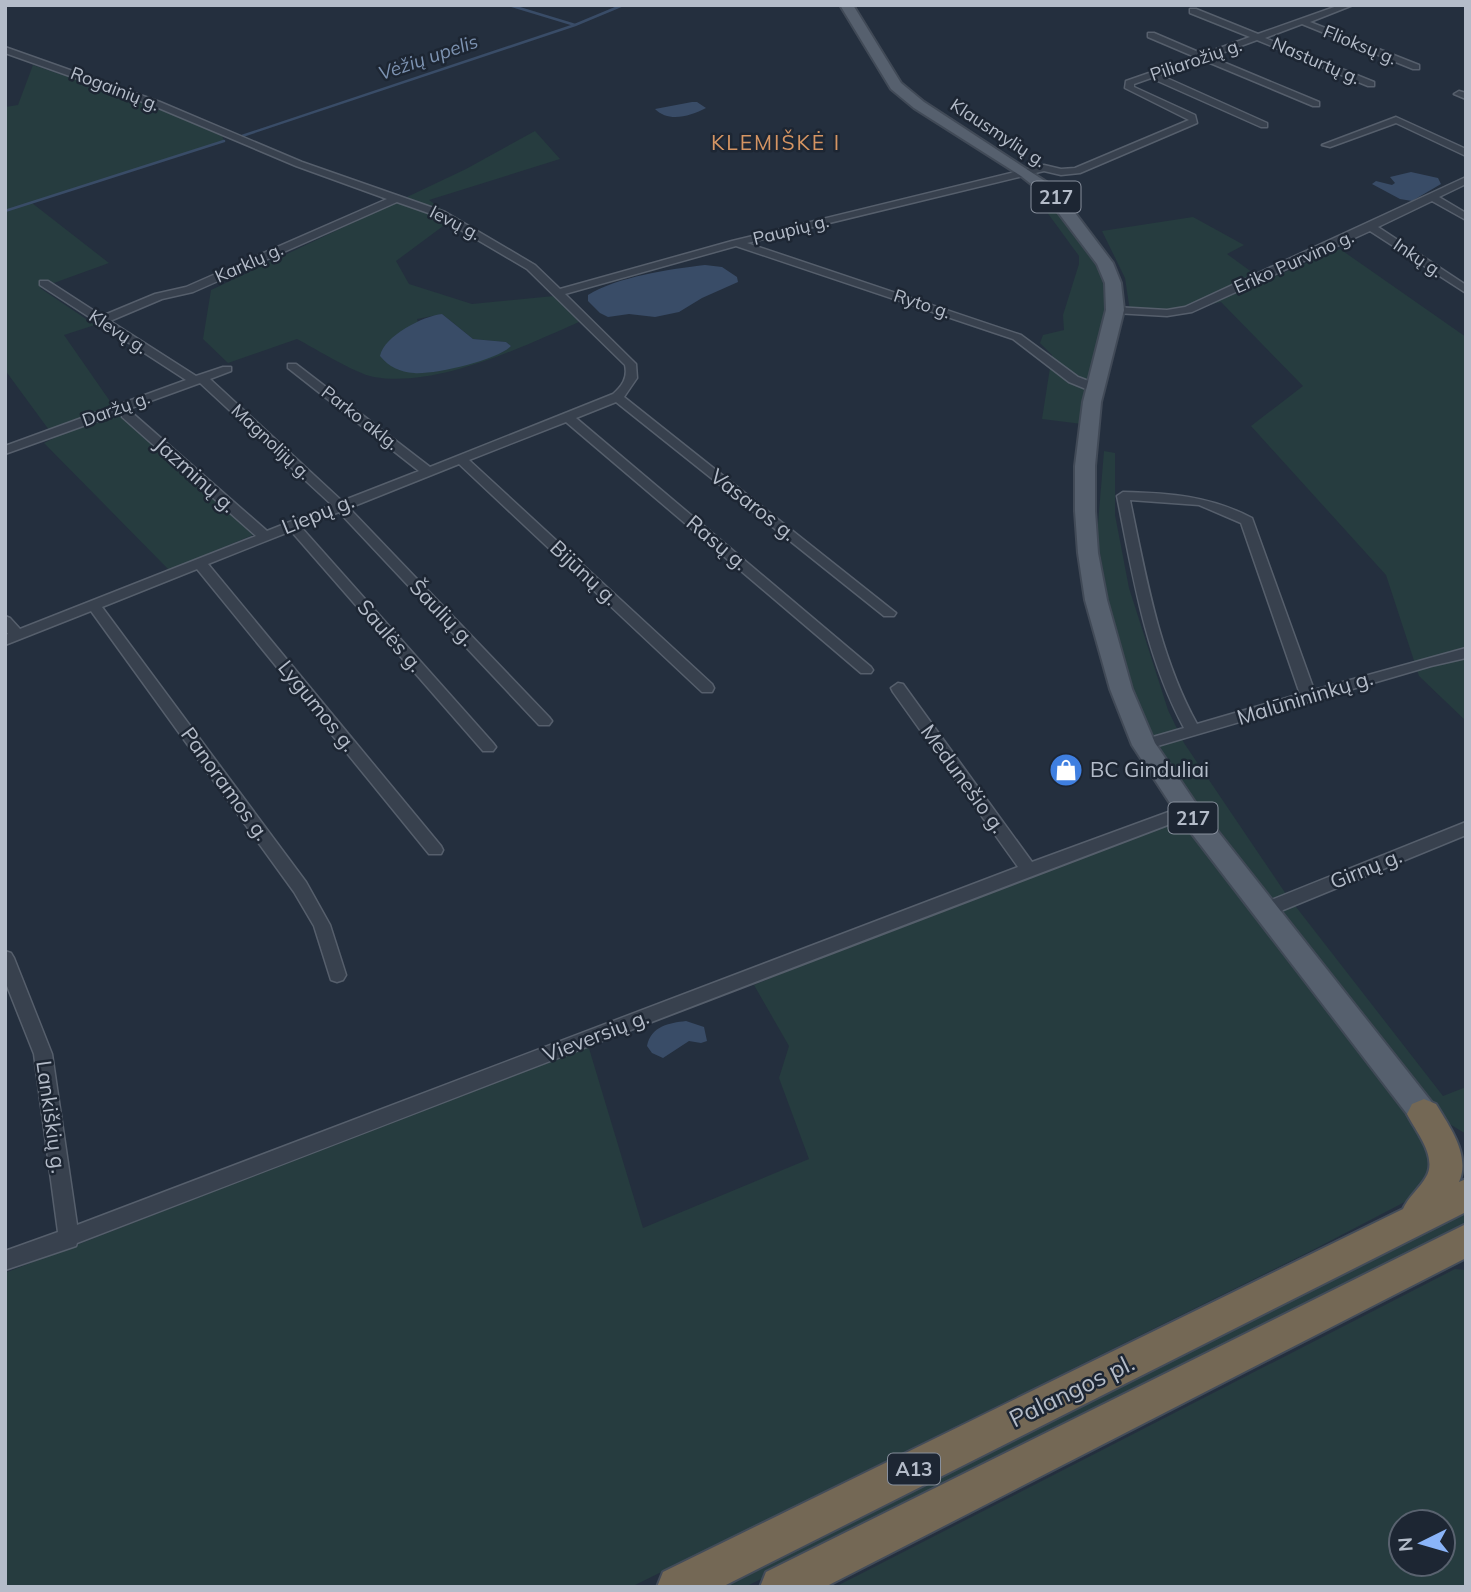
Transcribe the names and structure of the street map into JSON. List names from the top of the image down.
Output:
{
  "streets": {
    "highway": ["Palangos pl.", "A13"],
    "main road": ["Klausmylių g.", "217"],
    "street": [
      "Flioksų g.",
      "Piliarožių g.",
      "Nasturtų g.",
      "Rogainių g.",
      "Ievų g.",
      "Paupių g.",
      "Inkų g.",
      "Eriko Purvino g.",
      "Karklų g.",
      "Ryto g.",
      "Klevų g.",
      "Daržų g.",
      "Parko aklg.",
      "Magnolijų g.",
      "Jazminų g.",
      "Vasaros g.",
      "Liepų g.",
      "Rasų g.",
      "Bijūnų g.",
      "Šaulių g.",
      "Saulės g.",
      "Malūnininkų g.",
      "Lygumos g.",
      "Medunešio g.",
      "Panoramos g.",
      "Girnų g.",
      "Vieversių g.",
      "Lankiškių g."
    ]
  },
  "crossings": [
    ["Flioksų g.", "Piliarožių g."],
    ["Piliarožių g.", "Nasturtų g."],
    ["Piliarožių g.", "Klausmylių g."],
    ["Piliarožių g.", "Paupių g."],
    ["Rogainių g.", "Ievų g."],
    ["Klausmylių g.", "217"],
    ["Klausmylių g.", "Paupių g."],
    ["Klausmylių g.", "Eriko Purvino g."],
    ["Klausmylių g.", "Ryto g."],
    ["Klausmylių g.", "Malūnininkų g."],
    ["217", "Malūnininkų g."],
    ["217", "Girnų g."],
    ["217", "Vieversių g."],
    ["Ievų g.", "Paupių g."],
    ["Ievų g.", "Karklų g."],
    ["Ievų g.", "Liepų g."],
    ["Paupių g.", "Ryto g."],
    ["Inkų g.", "Eriko Purvino g."],
    ["Karklų g.", "Klevų g."],
    ["Klevų g.", "Daržų g."],
    ["Klevų g.", "Magnolijų g."],
    ["Daržų g.", "Magnolijų g."],
    ["Parko aklg.", "Liepų g."],
    ["Magnolijų g.", "Liepų g."],
    ["Magnolijų g.", "Šaulių g."],
    ["Jazminų g.", "Liepų g."],
    ["Vasaros g.", "Liepų g."],
    ["Liepų g.", "Rasų g."],
    ["Liepų g.", "Bijūnų g."],
    ["Liepų g.", "Šaulių g."],
    ["Liepų g.", "Saulės g."],
    ["Liepų g.", "Lygumos g."],
    ["Liepų g.", "Panoramos g."],
    ["Medunešio g.", "Vieversių g."],
    ["Vieversių g.", "Lankiškių g."]
  ],
  "districts": ["KLEMIŠKĖ I"],
  "water": ["Vėžių upelis"],
  "places": {
    "shop": ["BC Ginduliai"]
  },
  "north": "left"
}
